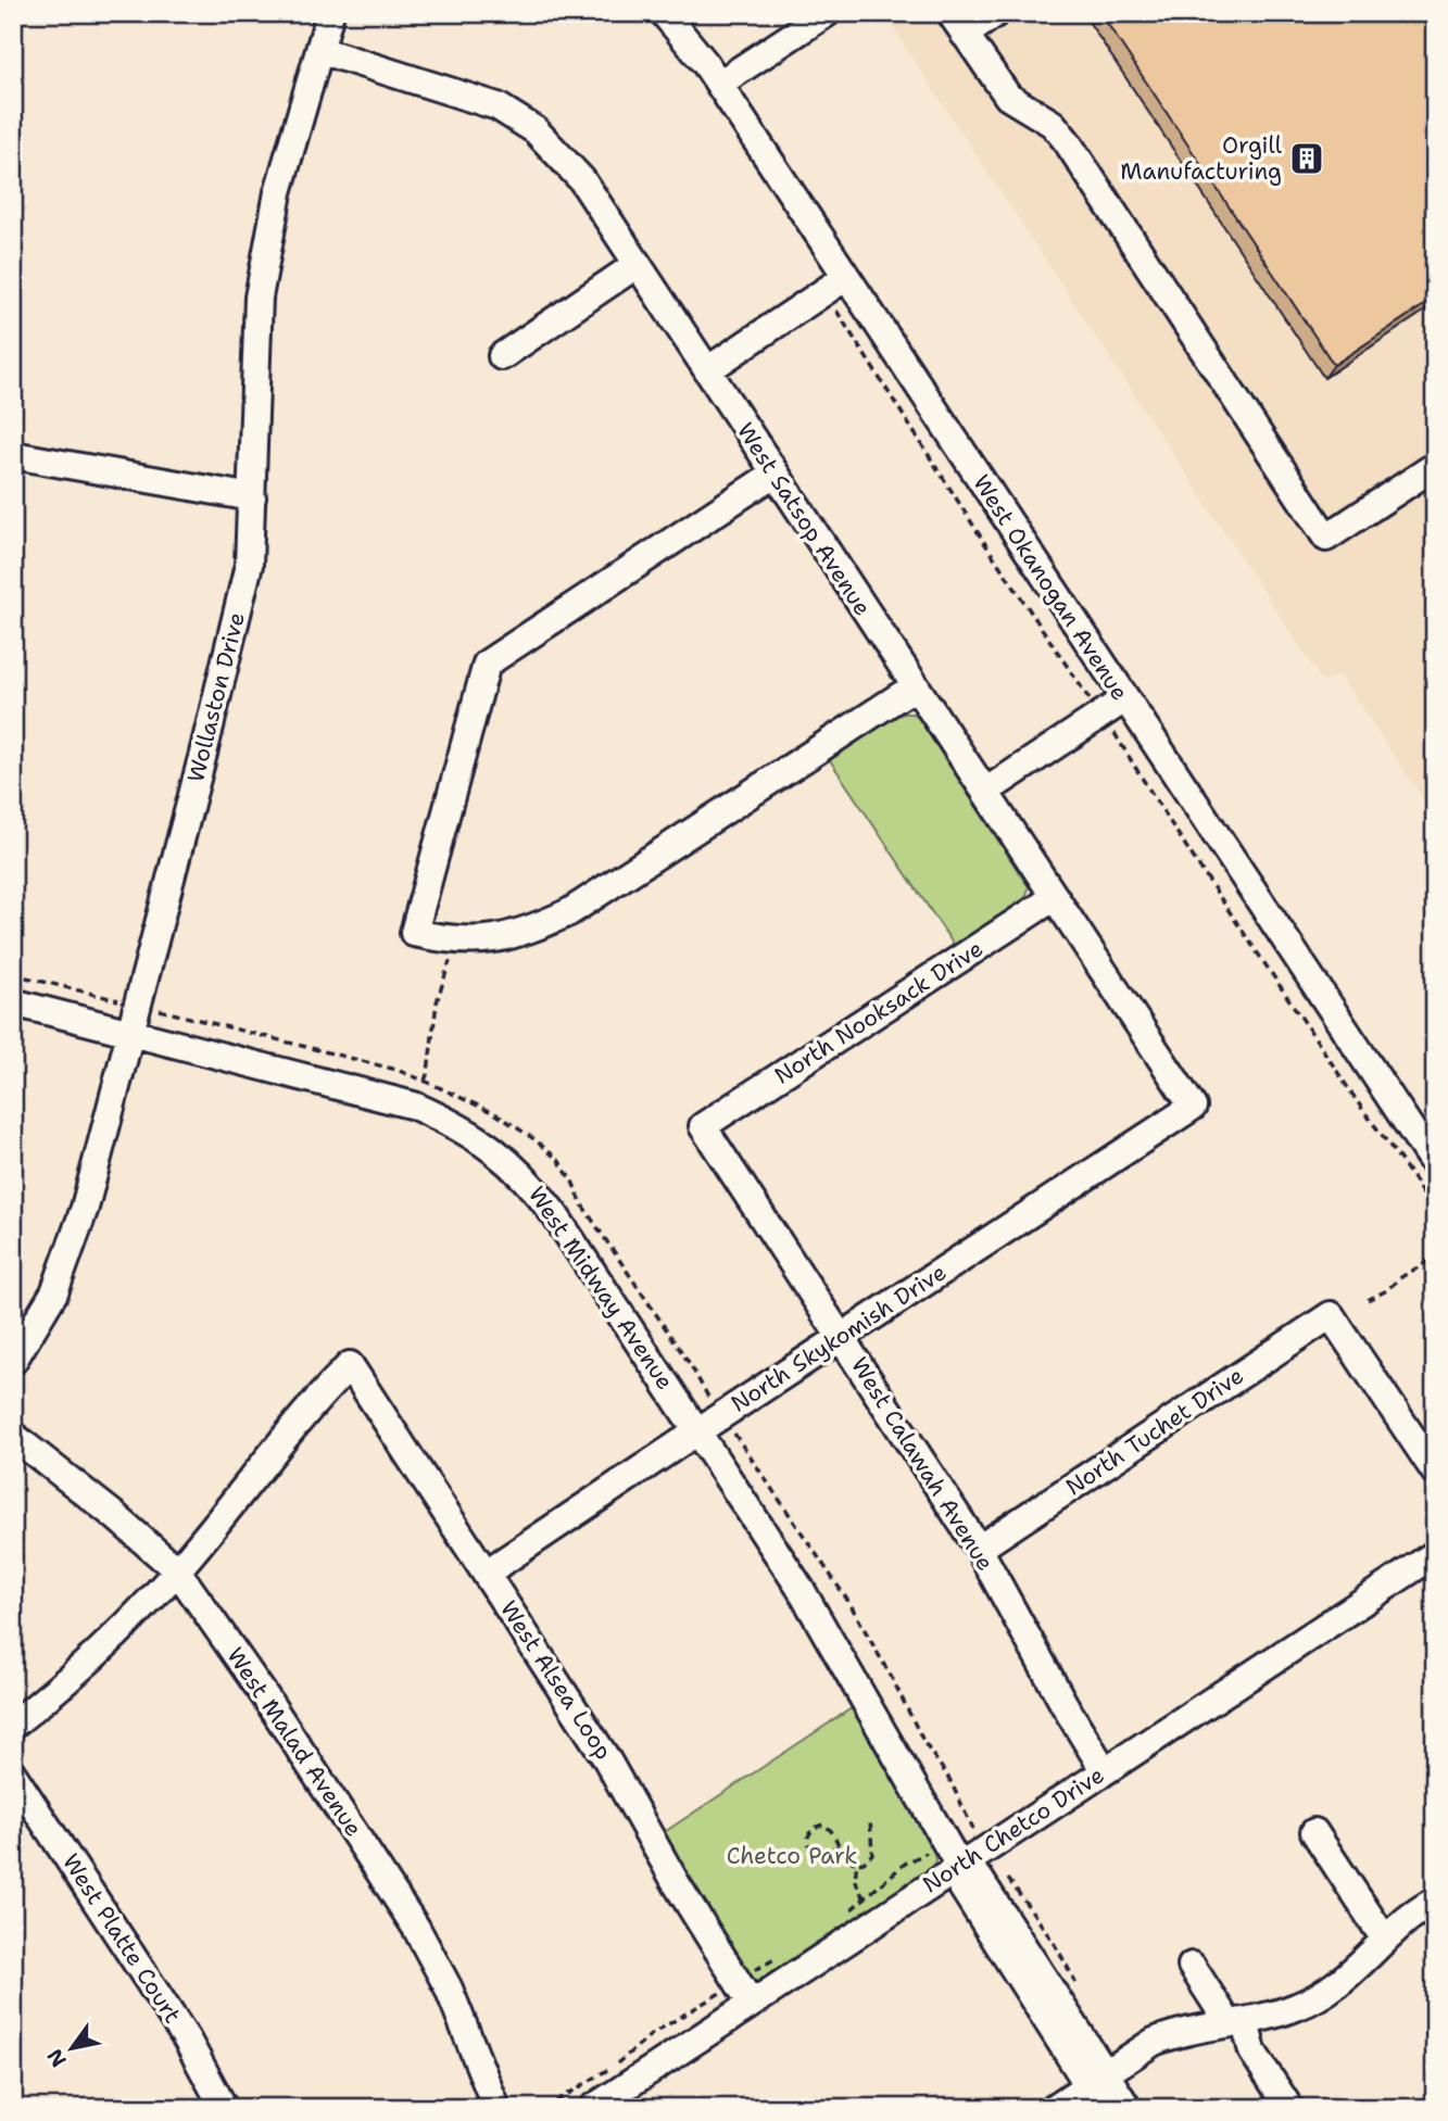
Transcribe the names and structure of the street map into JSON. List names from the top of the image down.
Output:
{
  "streets": {
    "street": [
      "West Satsop Avenue",
      "West Okanogan Avenue",
      "Wollaston Drive",
      "North Nooksack Drive",
      "West Midway Avenue",
      "North Skykomish Drive",
      "North Tuchet Drive",
      "West Calawah Avenue",
      "West Alsea Loop",
      "West Malad Avenue",
      "North Chetco Drive",
      "West Platte Court"
    ]
  },
  "crossings": [
    ["West Satsop Avenue", "Wollaston Drive"],
    ["West Satsop Avenue", "North Nooksack Drive"],
    ["West Satsop Avenue", "North Skykomish Drive"],
    ["Wollaston Drive", "West Midway Avenue"],
    ["North Nooksack Drive", "West Calawah Avenue"],
    ["West Midway Avenue", "North Skykomish Drive"],
    ["West Midway Avenue", "North Chetco Drive"],
    ["North Skykomish Drive", "West Calawah Avenue"],
    ["North Skykomish Drive", "West Alsea Loop"],
    ["North Tuchet Drive", "West Calawah Avenue"],
    ["West Calawah Avenue", "North Chetco Drive"],
    ["West Alsea Loop", "West Malad Avenue"],
    ["West Alsea Loop", "North Chetco Drive"]
  ],
  "parks": ["Chetco Park"],
  "places": {
    "building": ["Orgill Manufacturing"]
  },
  "north": "bottom left"
}
